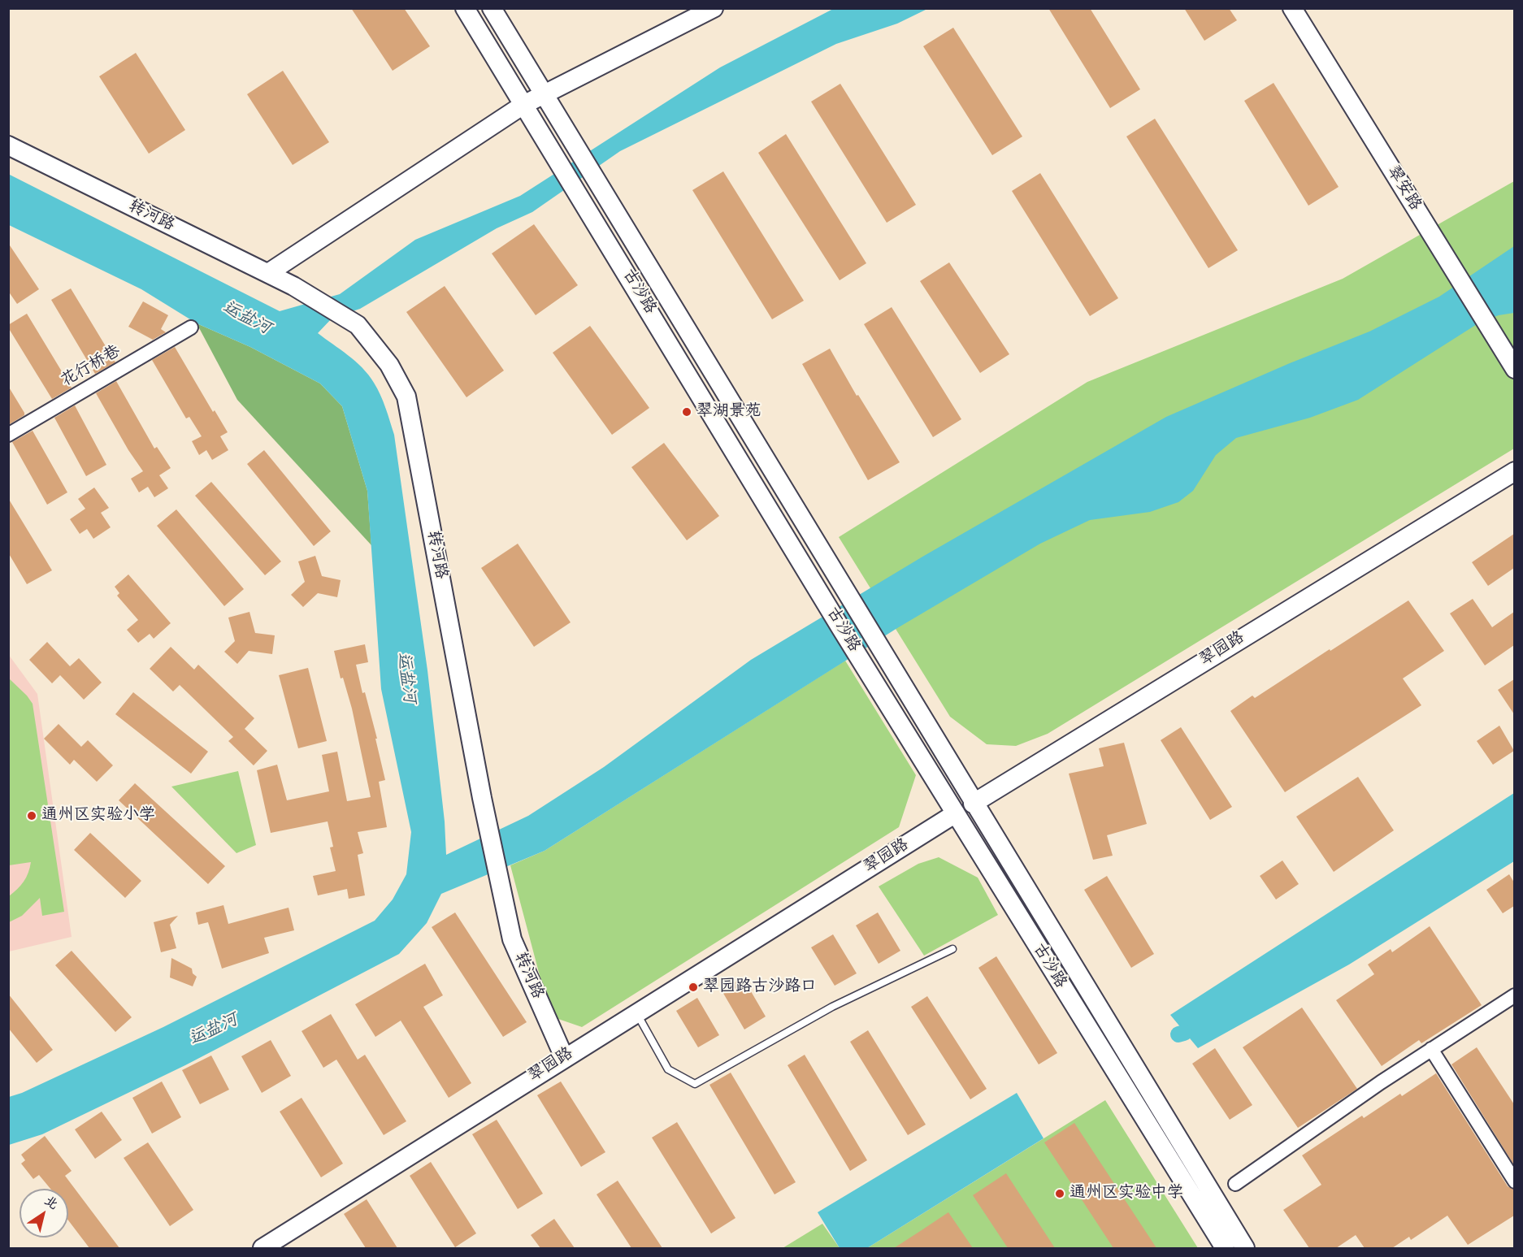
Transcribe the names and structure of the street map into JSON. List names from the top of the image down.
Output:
{
  "streets": {
    "street": [
      "翠安路",
      "转河路",
      "古沙路",
      "花行桥巷",
      "翠园路"
    ]
  },
  "crossings": [
    ["转河路", "翠园路"],
    ["古沙路", "翠园路"]
  ],
  "water": ["运盐河"],
  "places": [
    "翠湖景苑",
    "通州区实验小学",
    "翠园路古沙路口",
    "通州区实验中学"
  ],
  "north": "top right"
}
